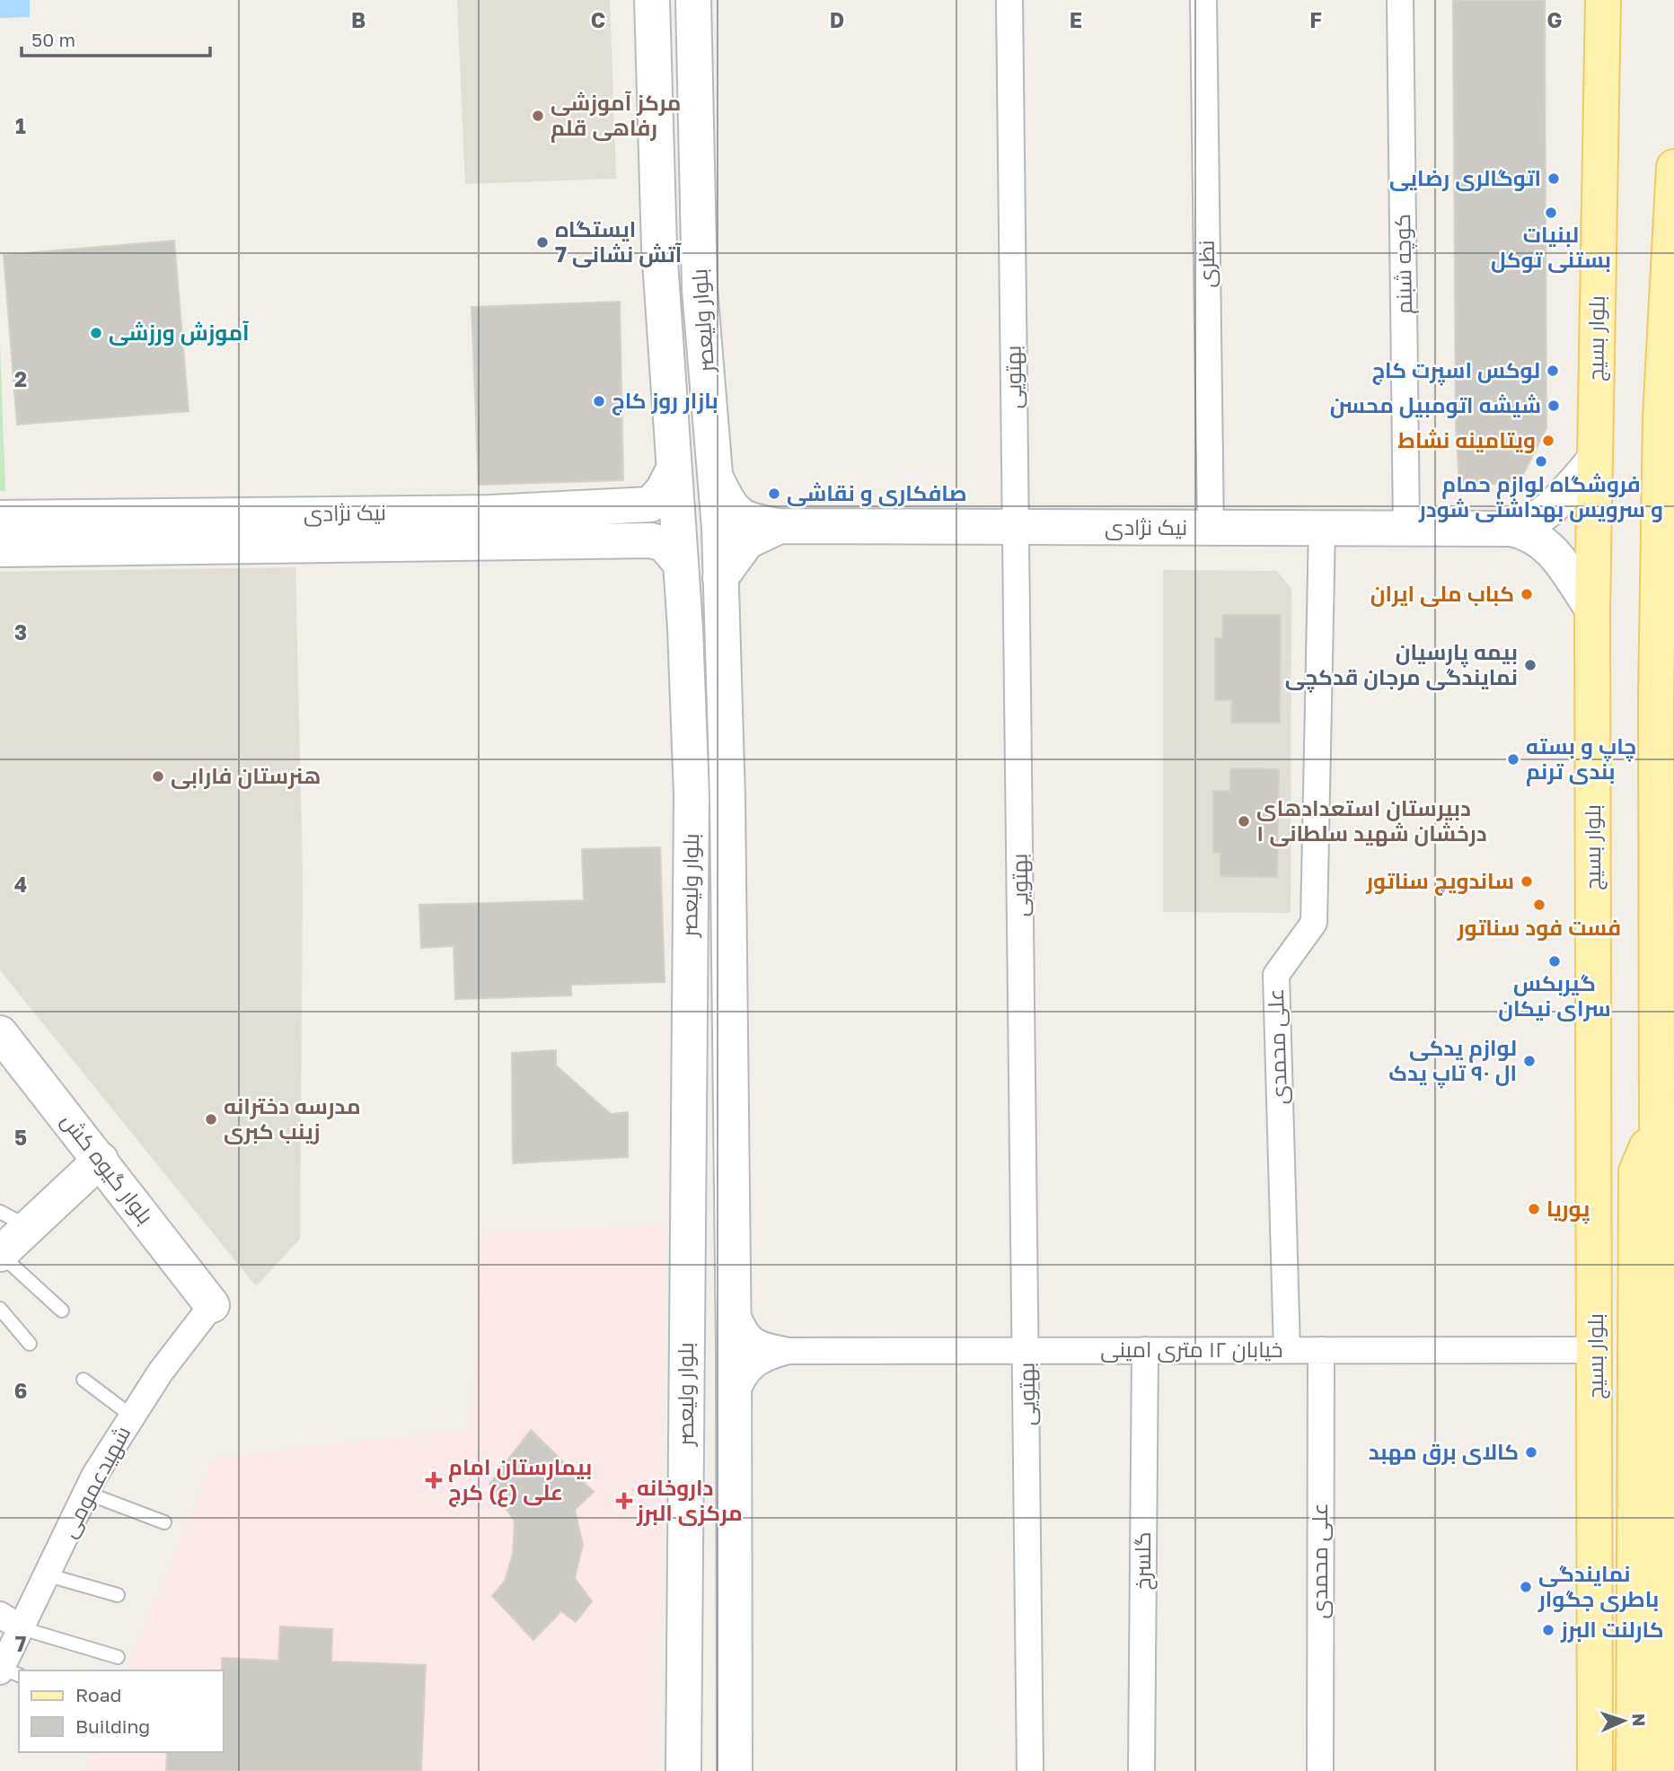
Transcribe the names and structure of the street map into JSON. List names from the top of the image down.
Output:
{
  "streets": {
    "main road": ["بلوار بسیج"],
    "street": [
      "نظری",
      "کوچه شبنم",
      "بلوار ولیعصر",
      "بهتویی",
      "نیک نژادی",
      "علی محمدی",
      "بلوار گیوه کش",
      "خیابان ۱۲ متری امینی",
      "شهیدعمومی",
      "گلسرخ"
    ]
  },
  "crossings": [
    ["نظری", "نیک نژادی"],
    ["کوچه شبنم", "نیک نژادی"],
    ["بلوار بسیج", "خیابان ۱۲ متری امینی"],
    ["بهتویی", "نیک نژادی"],
    ["بهتویی", "خیابان ۱۲ متری امینی"],
    ["نیک نژادی", "علی محمدی"],
    ["علی محمدی", "خیابان ۱۲ متری امینی"],
    ["بلوار گیوه کش", "شهیدعمومی"],
    ["خیابان ۱۲ متری امینی", "گلسرخ"]
  ],
  "places": {
    "other": [
      "مرکز آموزشی رفاهی قلم",
      "اتوگالری رضایی",
      "لبنیات بستنی توکل",
      "ایستگاه آتش نشانی 7",
      "آموزش ورزشی",
      "لوکس اسپرت کاج",
      "بازار روز کاج",
      "شیشه اتومبیل محسن",
      "ویتامینه نشاط",
      "فروشگاه لوازم حمام و سرویس بهداشتی شودر",
      "صافکاری و نقاشی",
      "کباب ملی ایران",
      "بیمه پارسیان نمایندگی مرجان قدکچی",
      "چاپ و بسته بندی ترنم",
      "هنرستان فارابی",
      "دبیرستان استعدادهای درخشان شهید سلطانی ۱",
      "ساندویچ سناتور",
      "فست فود سناتور",
      "گیربکس سرای نیکان",
      "لوازم یدکی ال ۹۰ تاپ یدک",
      "مدرسه دخترانه زینب کبری",
      "پوریا",
      "کالای برق مهبد",
      "نمایندگی باطری جگوار",
      "کارلنت البرز"
    ],
    "health": ["بیمارستان امام علی (ع) کرج", "داروخانه مرکزی البرز"]
  },
  "legend": ["Road", "Building"],
  "scale_bar": "50 m",
  "north": "right",
  "grid": {
    "columns": [
      "B",
      "C",
      "D",
      "E",
      "F",
      "G"
    ],
    "rows": [
      "1",
      "2",
      "3",
      "4",
      "5",
      "6",
      "7"
    ]
  }
}
